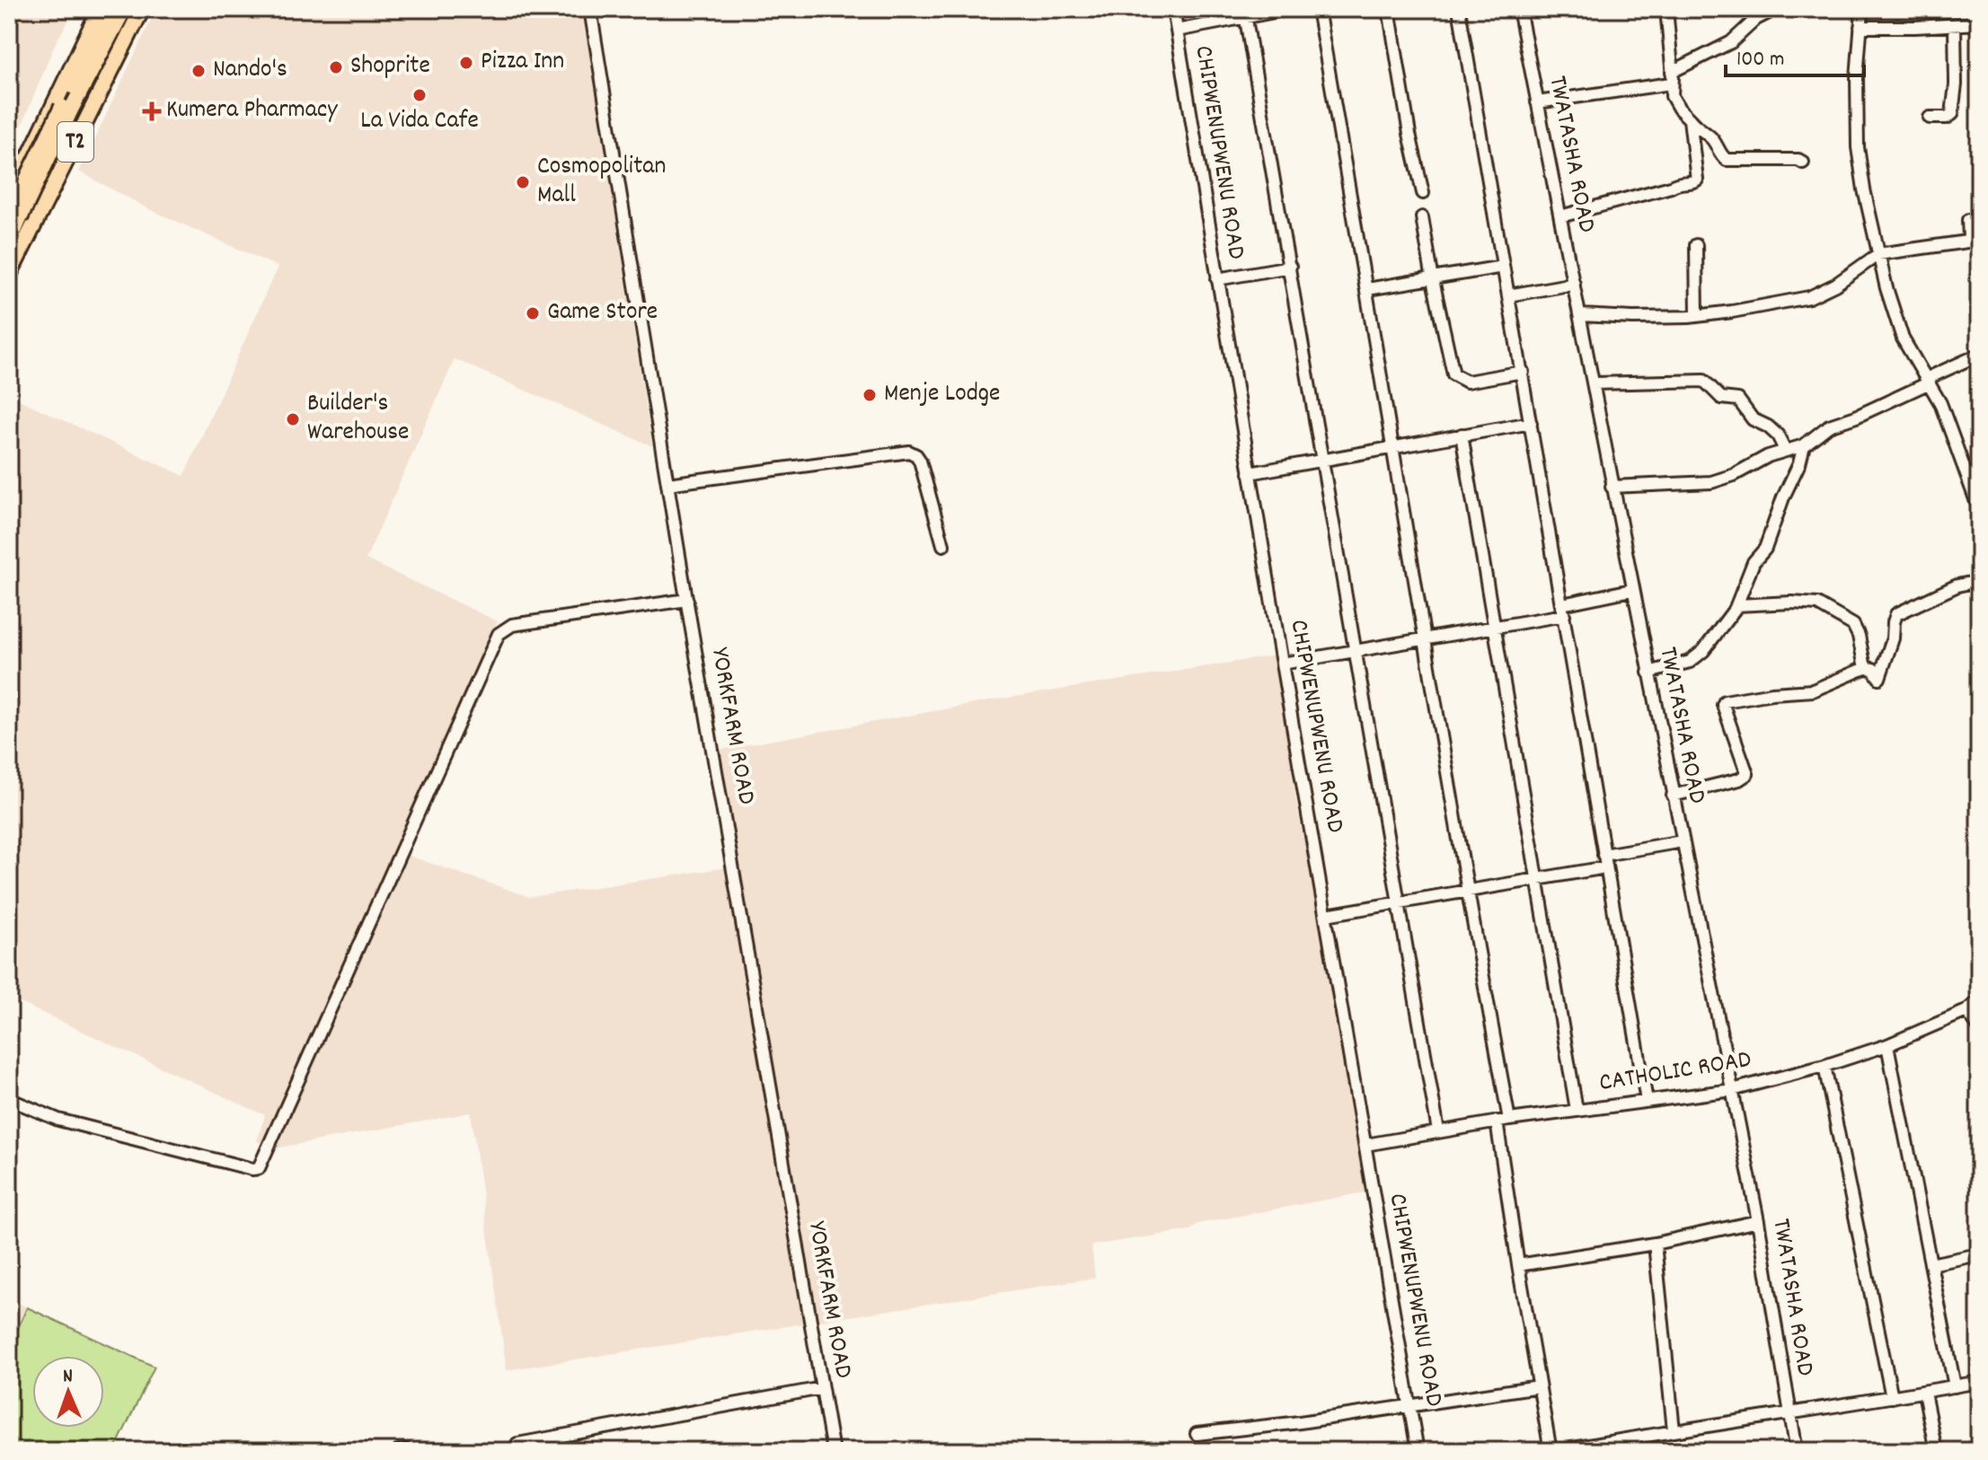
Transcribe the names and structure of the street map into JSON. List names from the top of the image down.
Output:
{
  "streets": {
    "main road": ["T2"],
    "street": [
      "CHIPWENUPWENU ROAD",
      "TWATASHA ROAD",
      "YORKFARM ROAD",
      "CATHOLIC ROAD"
    ]
  },
  "crossings": [
    ["CHIPWENUPWENU ROAD", "CATHOLIC ROAD"],
    ["TWATASHA ROAD", "CATHOLIC ROAD"]
  ],
  "places": {
    "other": [
      "Pizza Inn",
      "Shoprite",
      "Nando's",
      "La Vida Cafe",
      "Cosmopolitan Mall",
      "Game Store",
      "Menje Lodge",
      "Builder's Warehouse"
    ],
    "health": ["Kumera Pharmacy"]
  },
  "scale_bar": "100 m",
  "north": "top"
}
